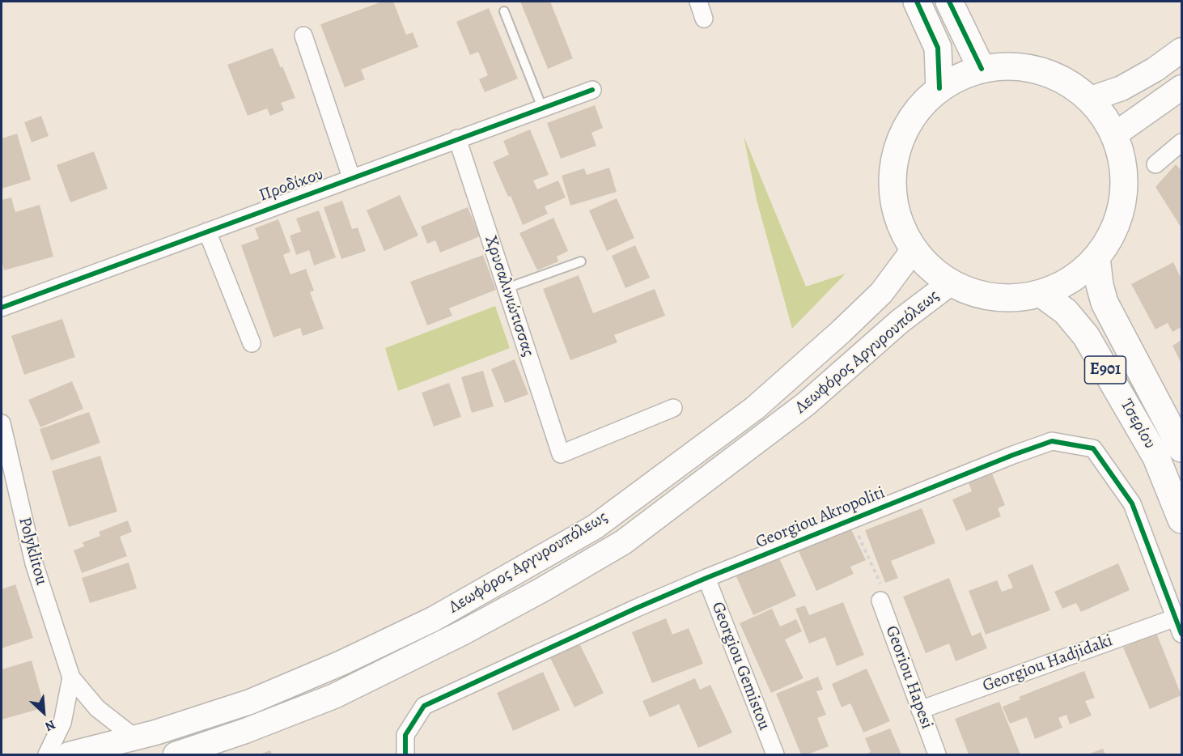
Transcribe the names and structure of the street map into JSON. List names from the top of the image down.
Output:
{
  "streets": {
    "main road": ["Λεωφόρος Αργυρουπόλεως", "E901", "Τσερίου"],
    "street": [
      "Προδίκου",
      "Χρυσαλινιώτισσας",
      "Georgiou Akropoliti",
      "Polyklitou",
      "Georgiou Hadjidaki",
      "Georgiou Gemistou",
      "Georiou Hapesi"
    ]
  },
  "crossings": [
    ["Προδίκου", "Χρυσαλινιώτισσας"],
    ["Georgiou Akropoliti", "Georgiou Hadjidaki"],
    ["Georgiou Akropoliti", "Georgiou Gemistou"],
    ["Georgiou Hadjidaki", "Georiou Hapesi"]
  ],
  "north": "bottom right"
}
